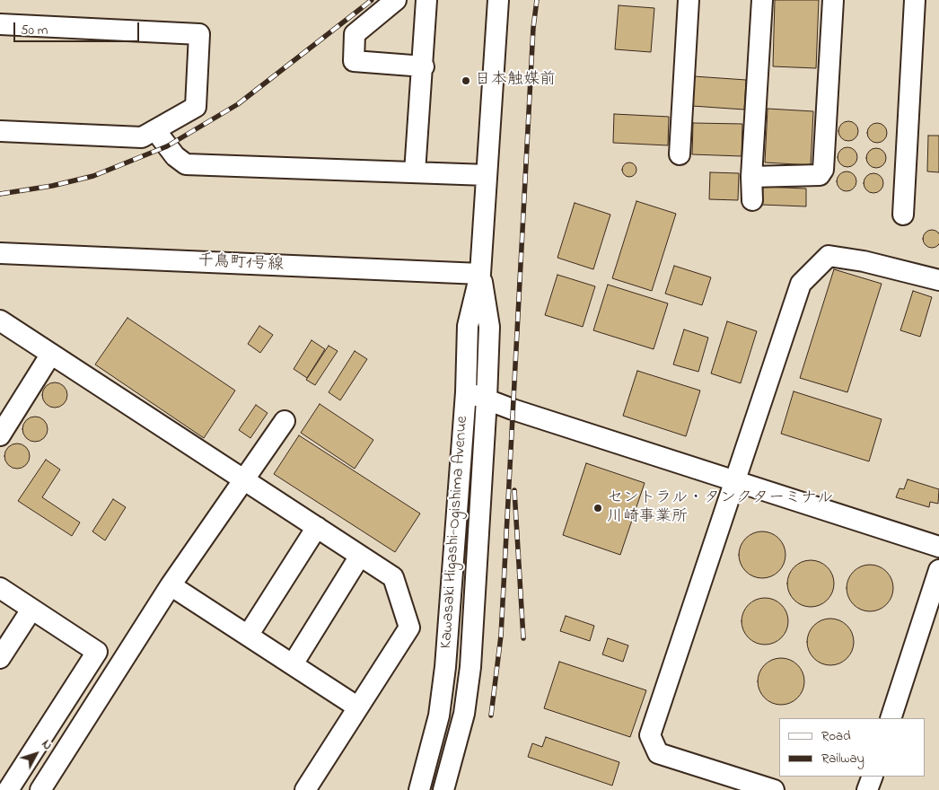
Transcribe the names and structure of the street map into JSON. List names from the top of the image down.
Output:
{
  "streets": {
    "street": ["千鳥町1号線", "Kawasaki Higashi-Ogishima Avenue"]
  },
  "crossings": [
    ["千鳥町1号線", "Kawasaki Higashi-Ogishima Avenue"]
  ],
  "places": ["日本触媒前", "セントラル・タンクターミナル 川崎事業所"],
  "legend": ["Road", "Railway"],
  "scale_bar": "50 m",
  "north": "top right"
}
